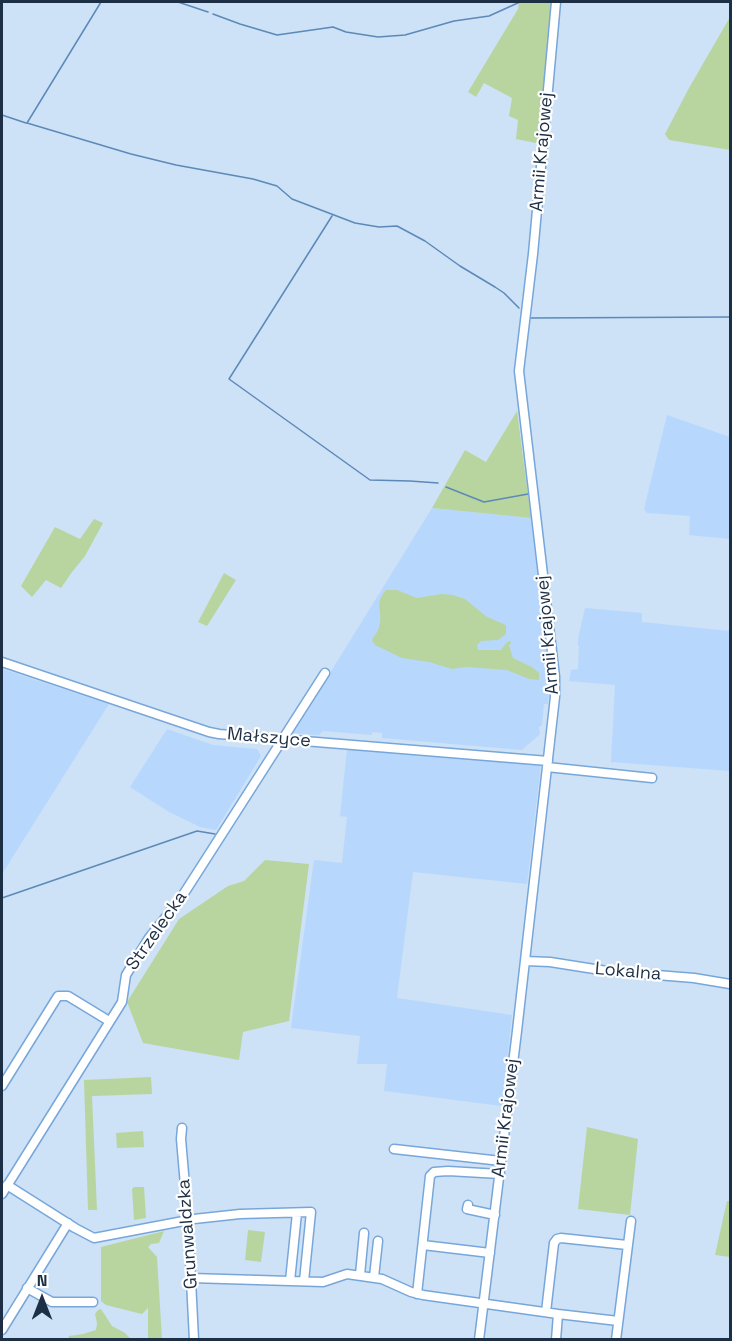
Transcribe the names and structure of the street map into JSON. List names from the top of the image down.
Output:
{
  "streets": {
    "street": [
      "Armii Krajowej",
      "Małszyce",
      "Strzelecka",
      "Lokalna",
      "Grunwaldzka"
    ]
  },
  "crossings": [
    ["Armii Krajowej", "Małszyce"],
    ["Armii Krajowej", "Lokalna"],
    ["Małszyce", "Strzelecka"]
  ],
  "north": "top"
}
